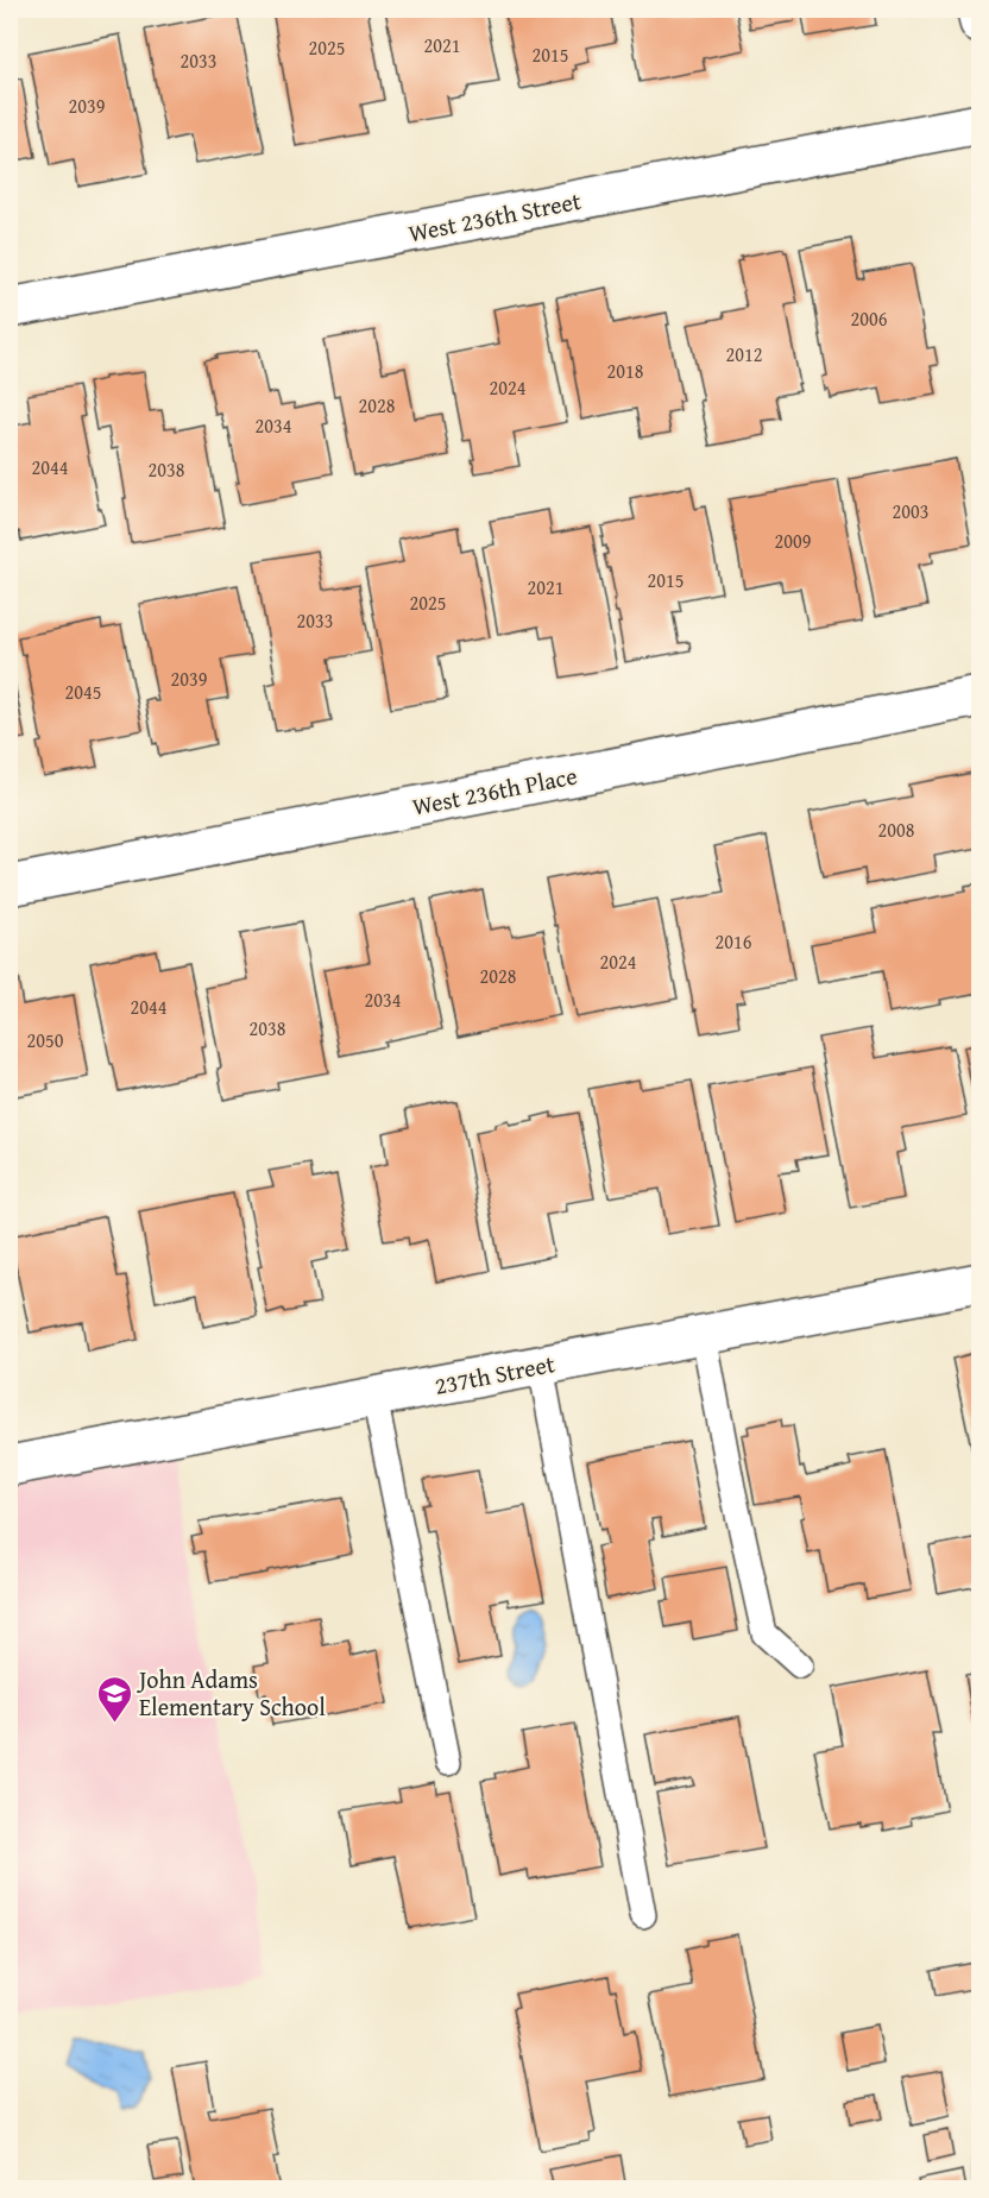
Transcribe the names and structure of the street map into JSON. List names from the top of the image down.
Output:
{
  "streets": {
    "street": ["West 236th Street", "West 236th Place", "237th Street"]
  },
  "places": {
    "school or university": ["John Adams Elementary School"]
  },
  "house_numbers": [
    "2021",
    "2025",
    "2015",
    "2033",
    "2039",
    "2006",
    "2012",
    "2018",
    "2024",
    "2028",
    "2034",
    "2044",
    "2038",
    "2003",
    "2009",
    "2015",
    "2021",
    "2025",
    "2033",
    "2039",
    "2045",
    "2008",
    "2016",
    "2024",
    "2028",
    "2034",
    "2044",
    "2038",
    "2050"
  ]
}
